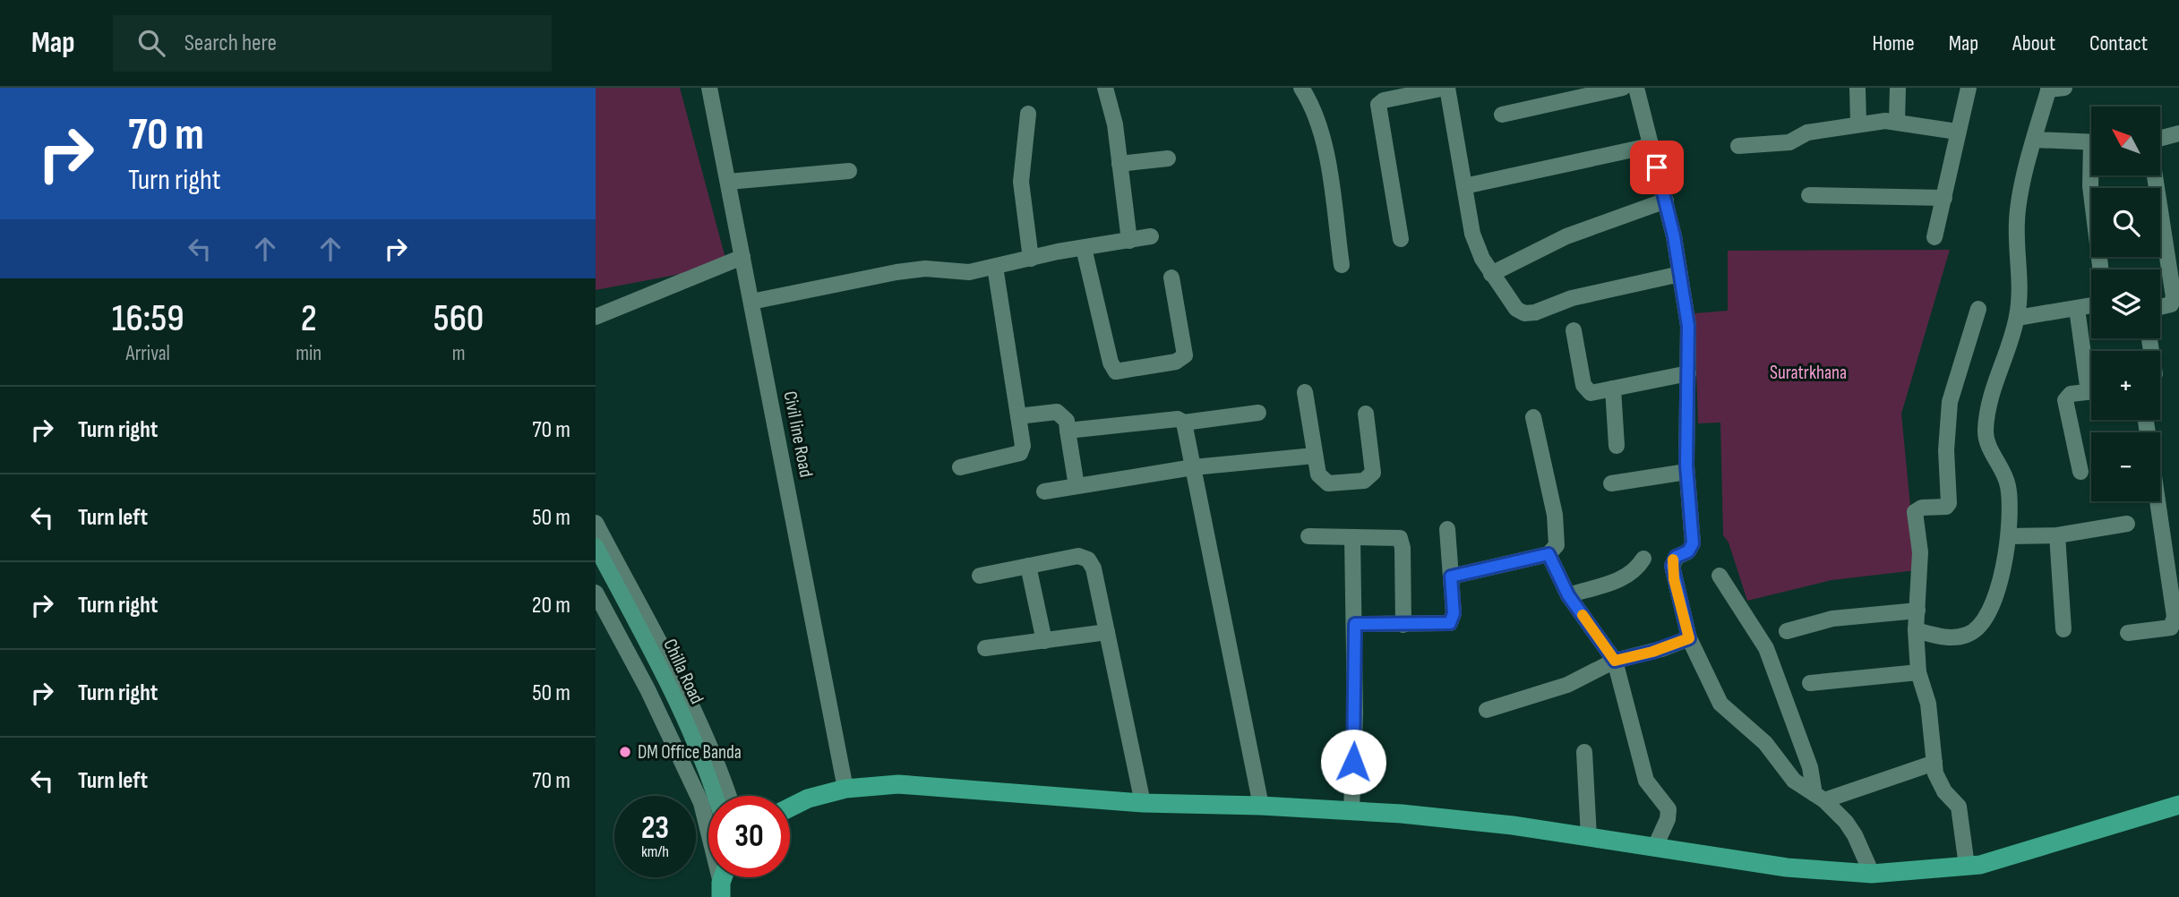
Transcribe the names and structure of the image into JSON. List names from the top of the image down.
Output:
{
  "streets": {
    "main road": ["Chilla Road"],
    "street": ["Civil line Road"]
  },
  "parks": ["Suratrkhana"],
  "places": ["DM Office Banda"],
  "north": "top left",
  "page": {
    "header": "Map",
    "search": "Search here",
    "nav": [
      "Home",
      "Map",
      "About",
      "Contact"
    ],
    "turn": ["70 m", "Turn right"],
    "map_buttons": ["+", "−"],
    "eta": [
      "16:59",
      "Arrival",
      "2",
      "min",
      "560",
      "m"
    ],
    "list": [
      {
        "name": "Turn right",
        "value": "70 m"
      },
      {
        "name": "Turn left",
        "value": "50 m"
      },
      {
        "name": "Turn right",
        "value": "20 m"
      },
      {
        "name": "Turn right",
        "value": "50 m"
      },
      {
        "name": "Turn left",
        "value": "70 m"
      }
    ],
    "speed": "23 km/h",
    "limit": "30"
  }
}
